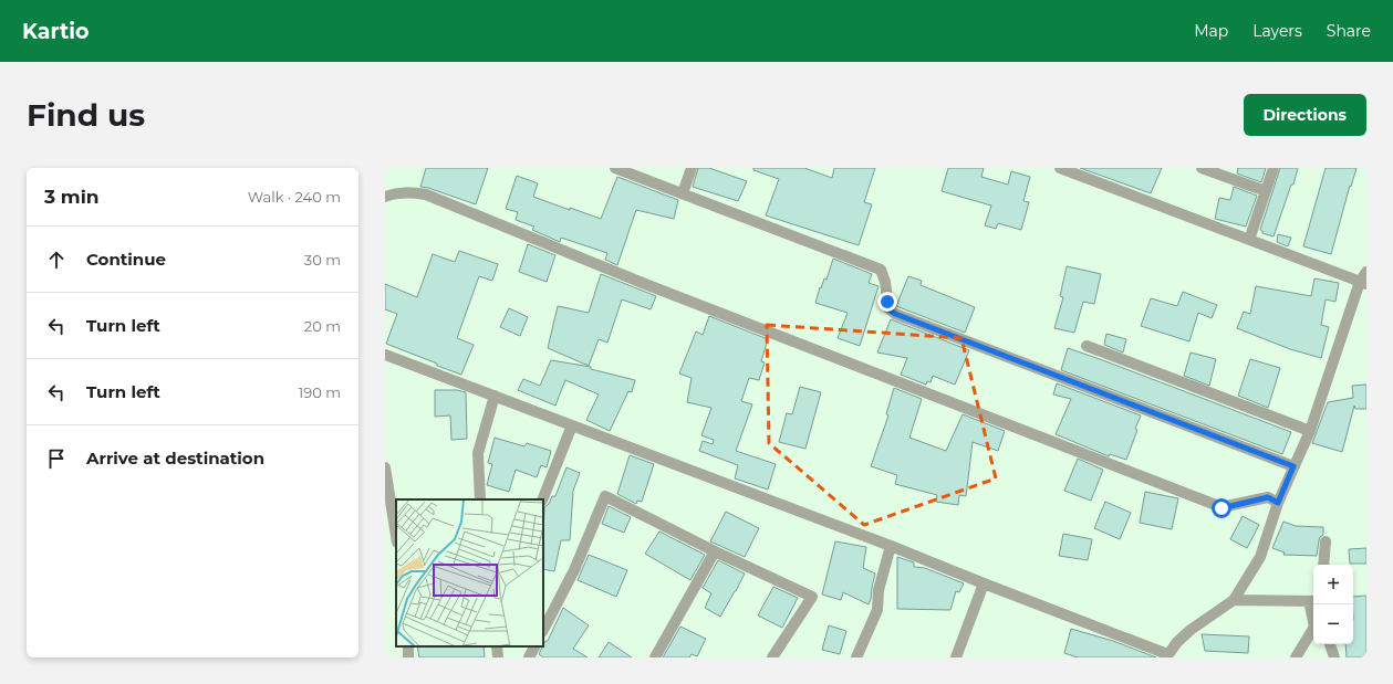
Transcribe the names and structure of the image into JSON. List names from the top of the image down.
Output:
{
  "page": {
    "header": "Kartio",
    "nav": ["Map", "Layers", "Share"],
    "buttons": "Directions",
    "title": "Find us",
    "heading": ["3 min", "Walk · 240 m"],
    "list": [
      ["Continue", "30 m"],
      ["Turn left", "20 m"],
      ["Turn left", "190 m"],
      "Arrive at destination"
    ],
    "map_buttons": ["+", "−"]
  }
}
